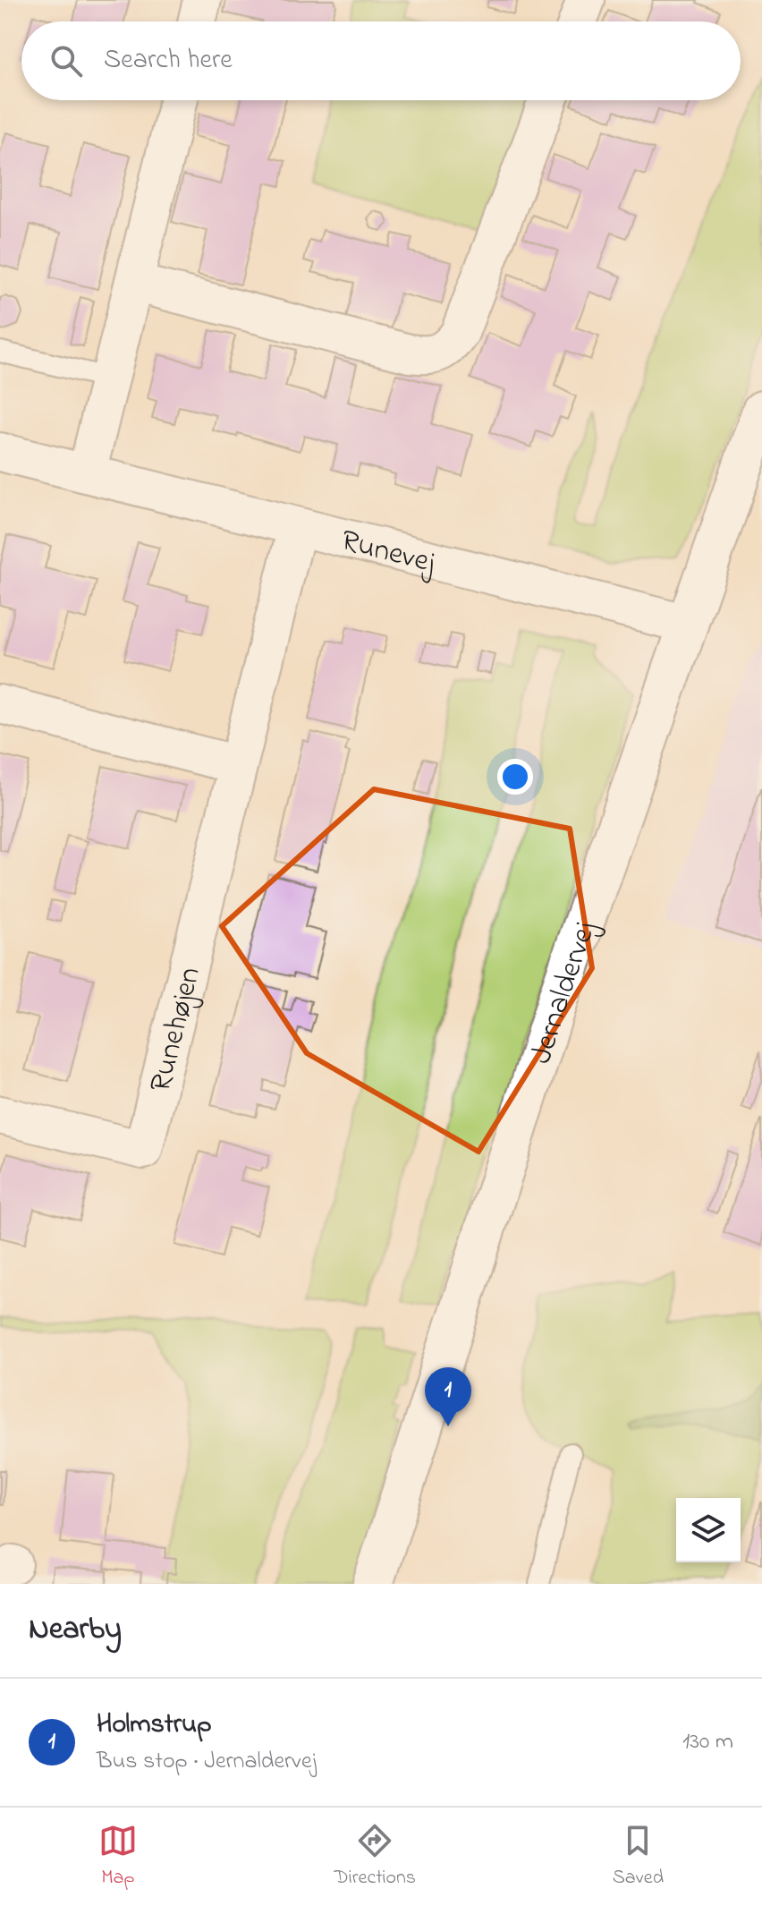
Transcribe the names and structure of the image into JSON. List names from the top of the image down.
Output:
{
  "streets": {
    "street": ["Runevej", "Jernaldervej", "Runehøjen"]
  },
  "crossings": [
    ["Runevej", "Jernaldervej"],
    ["Runevej", "Runehøjen"]
  ],
  "page": {
    "search": "Search here",
    "pins": "1",
    "heading": "Nearby",
    "list": [
      {
        "mark": "1",
        "name": "Holmstrup",
        "note": "Bus stop · Jernaldervej",
        "value": "130 m"
      }
    ],
    "nav": ["Map", "Directions", "Saved"]
  }
}
